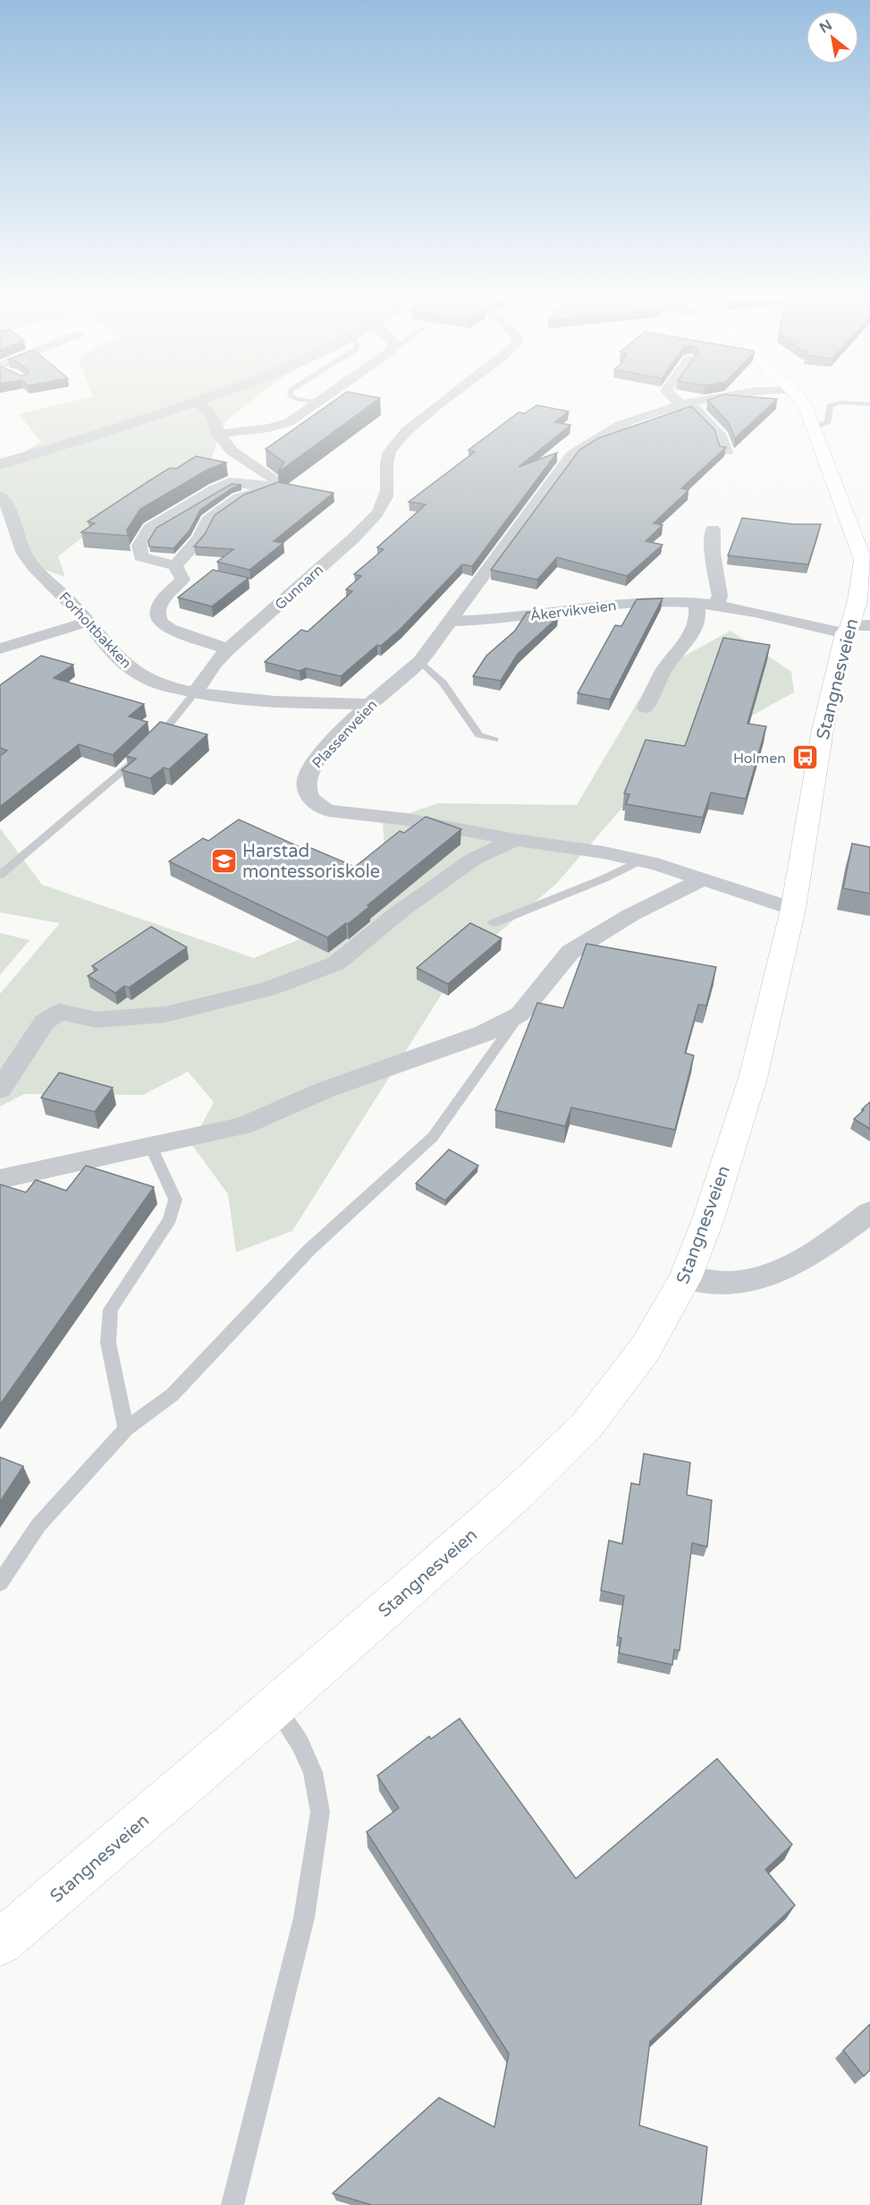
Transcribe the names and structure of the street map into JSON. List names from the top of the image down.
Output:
{
  "streets": {
    "main road": ["Stangnesveien"],
    "street": [
      "Gunnarn",
      "Åkervikveien",
      "Forholtbakken",
      "Plassenveien"
    ]
  },
  "crossings": [
    ["Gunnarn", "Forholtbakken"],
    ["Åkervikveien", "Stangnesveien"],
    ["Åkervikveien", "Plassenveien"],
    ["Forholtbakken", "Plassenveien"],
    ["Stangnesveien", "Plassenveien"]
  ],
  "places": {
    "bus stop": ["Holmen"],
    "school or university": ["Harstad montessoriskole"]
  },
  "north": "top left"
}
